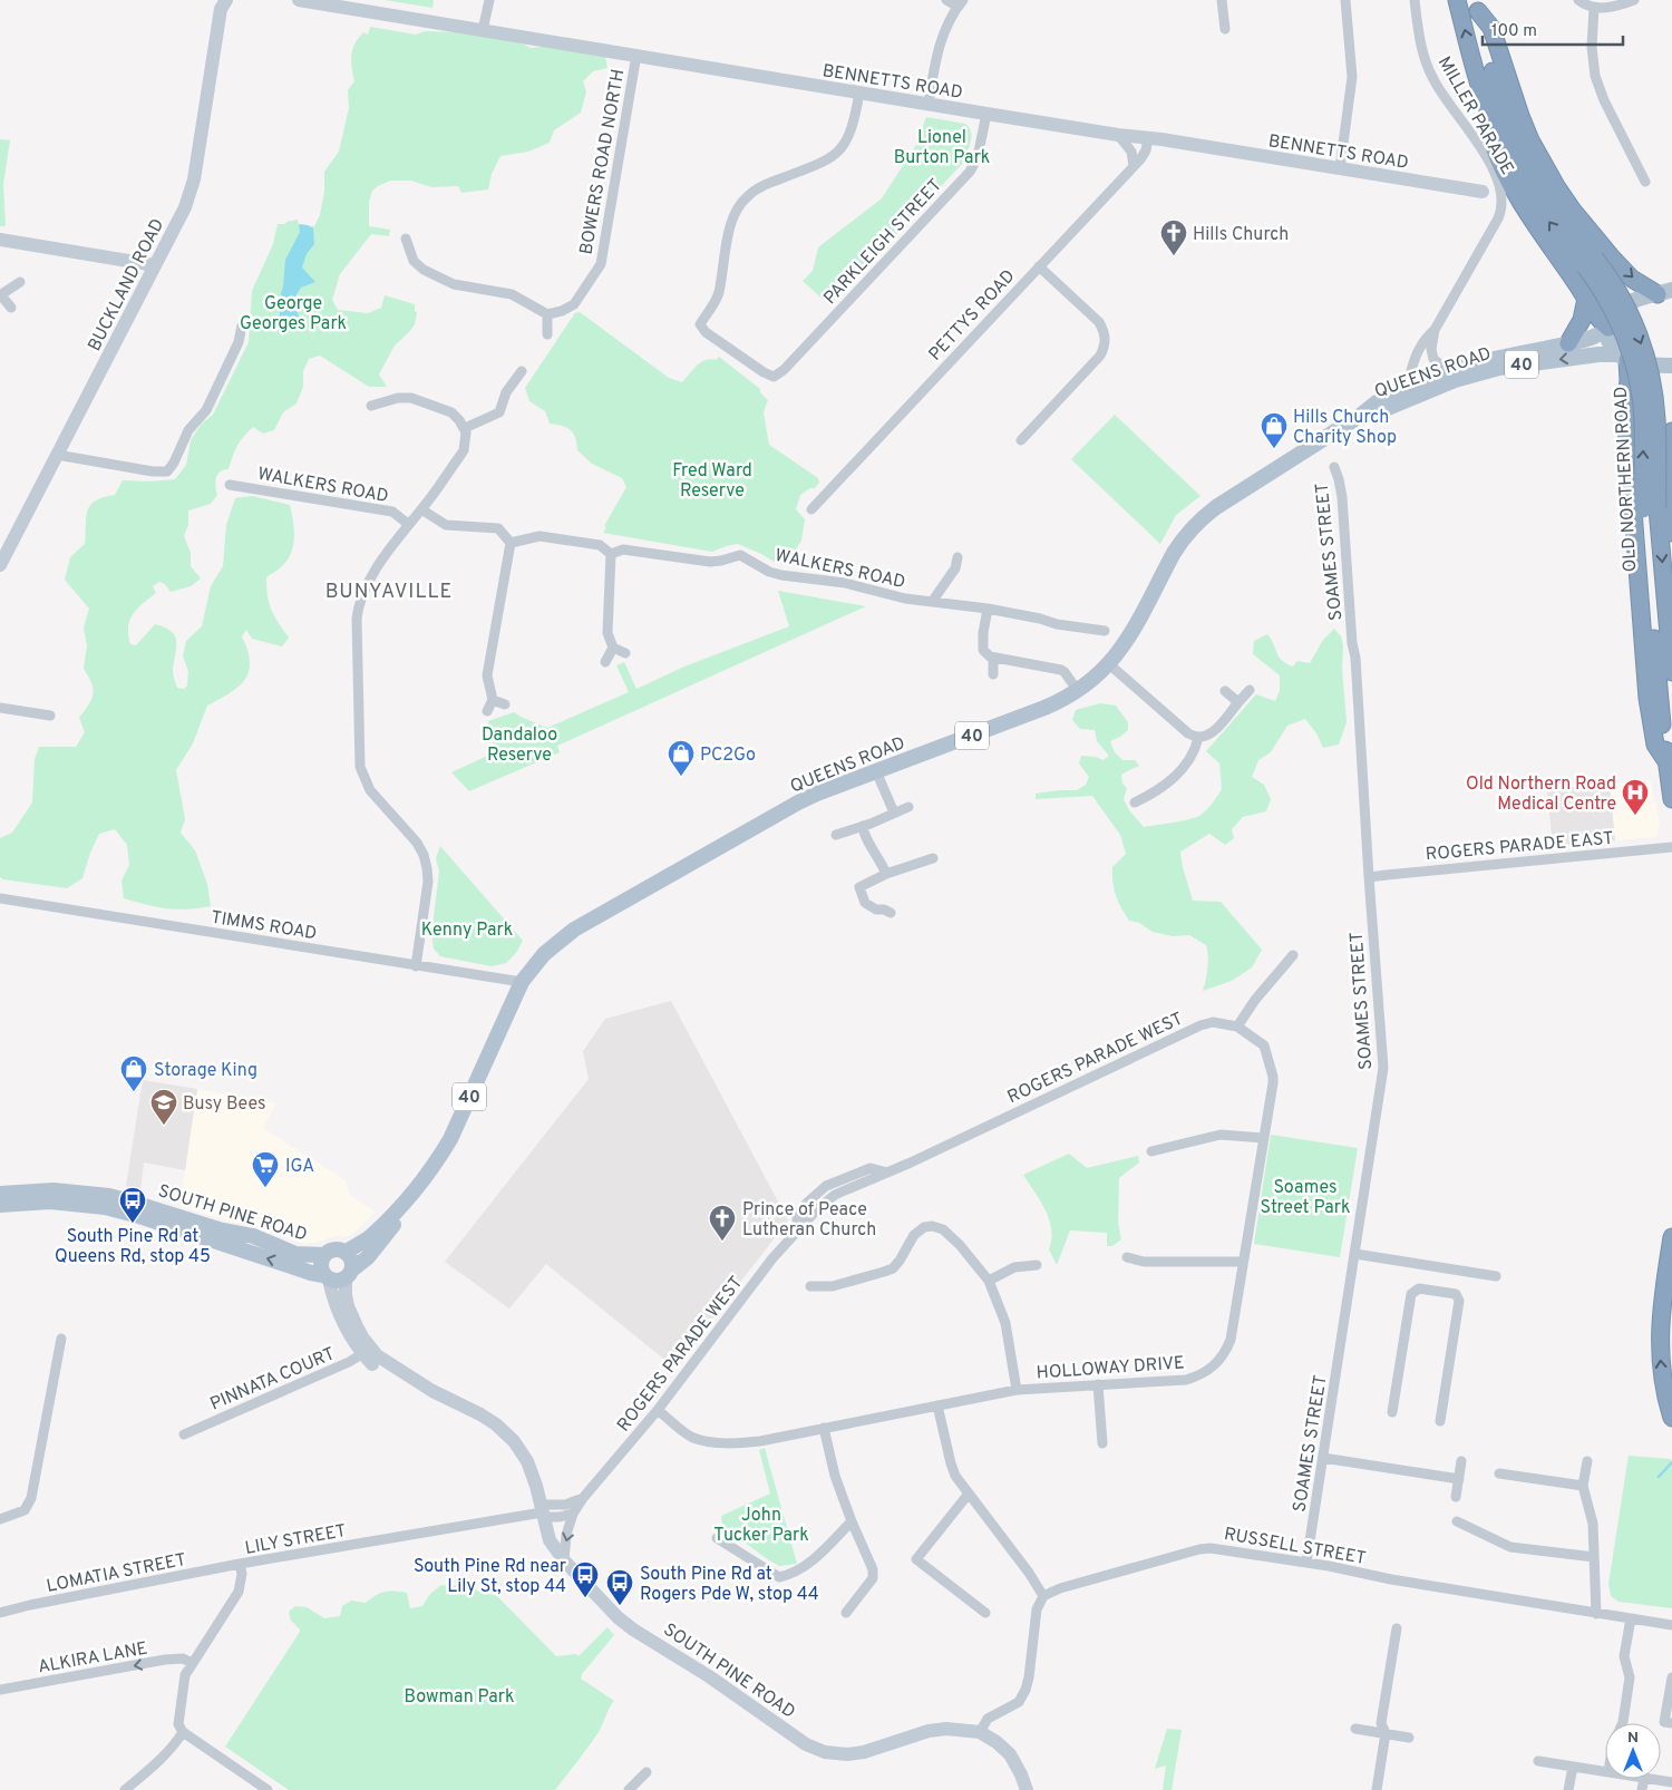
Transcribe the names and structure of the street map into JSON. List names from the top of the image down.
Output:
{
  "streets": {
    "highway": ["OLD NORTHERN ROAD"],
    "main road": ["40", "QUEENS ROAD", "SOUTH PINE ROAD"],
    "street": [
      "BENNETTS ROAD",
      "MILLER PARADE",
      "BOWERS ROAD NORTH",
      "PARKLEIGH STREET",
      "BUCKLAND ROAD",
      "PETTYS ROAD",
      "WALKERS ROAD",
      "SOAMES STREET",
      "ROGERS PARADE EAST",
      "TIMMS ROAD",
      "ROGERS PARADE WEST",
      "HOLLOWAY DRIVE",
      "PINNATA COURT",
      "LILY STREET",
      "RUSSELL STREET",
      "LOMATIA STREET",
      "ALKIRA LANE"
    ]
  },
  "crossings": [
    ["BENNETTS ROAD", "BOWERS ROAD NORTH"],
    ["BENNETTS ROAD", "PARKLEIGH STREET"],
    ["BENNETTS ROAD", "PETTYS ROAD"],
    ["MILLER PARADE", "QUEENS ROAD"],
    ["40", "QUEENS ROAD"],
    ["40", "SOUTH PINE ROAD"],
    ["QUEENS ROAD", "TIMMS ROAD"],
    ["QUEENS ROAD", "SOUTH PINE ROAD"],
    ["SOAMES STREET", "ROGERS PARADE EAST"],
    ["SOAMES STREET", "RUSSELL STREET"],
    ["ROGERS PARADE WEST", "SOUTH PINE ROAD"],
    ["ROGERS PARADE WEST", "HOLLOWAY DRIVE"],
    ["SOUTH PINE ROAD", "PINNATA COURT"],
    ["SOUTH PINE ROAD", "LILY STREET"],
    ["LILY STREET", "LOMATIA STREET"],
    ["LILY STREET", "ALKIRA LANE"]
  ],
  "one_way": ["ALKIRA LANE"],
  "districts": ["BUNYAVILLE"],
  "parks": [
    "Lionel Burton Park",
    "George Georges Park",
    "Fred Ward Reserve",
    "Dandaloo Reserve",
    "Kenny Park",
    "Soames Street Park",
    "John Tucker Park",
    "Bowman Park"
  ],
  "places": {
    "church": ["Hills Church", "Prince of Peace Lutheran Church"],
    "shop": ["Hills Church Charity Shop", "PC2Go", "Storage King"],
    "hospital": ["Old Northern Road Medical Centre"],
    "school or university": ["Busy Bees"],
    "supermarket": ["IGA"],
    "bus stop": ["South Pine Rd at Queens Rd, stop 45", "South Pine Rd near Lily St, stop 44", "South Pine Rd at Rogers Pde W, stop 44"]
  },
  "scale_bar": "100 m",
  "north": "top"
}
